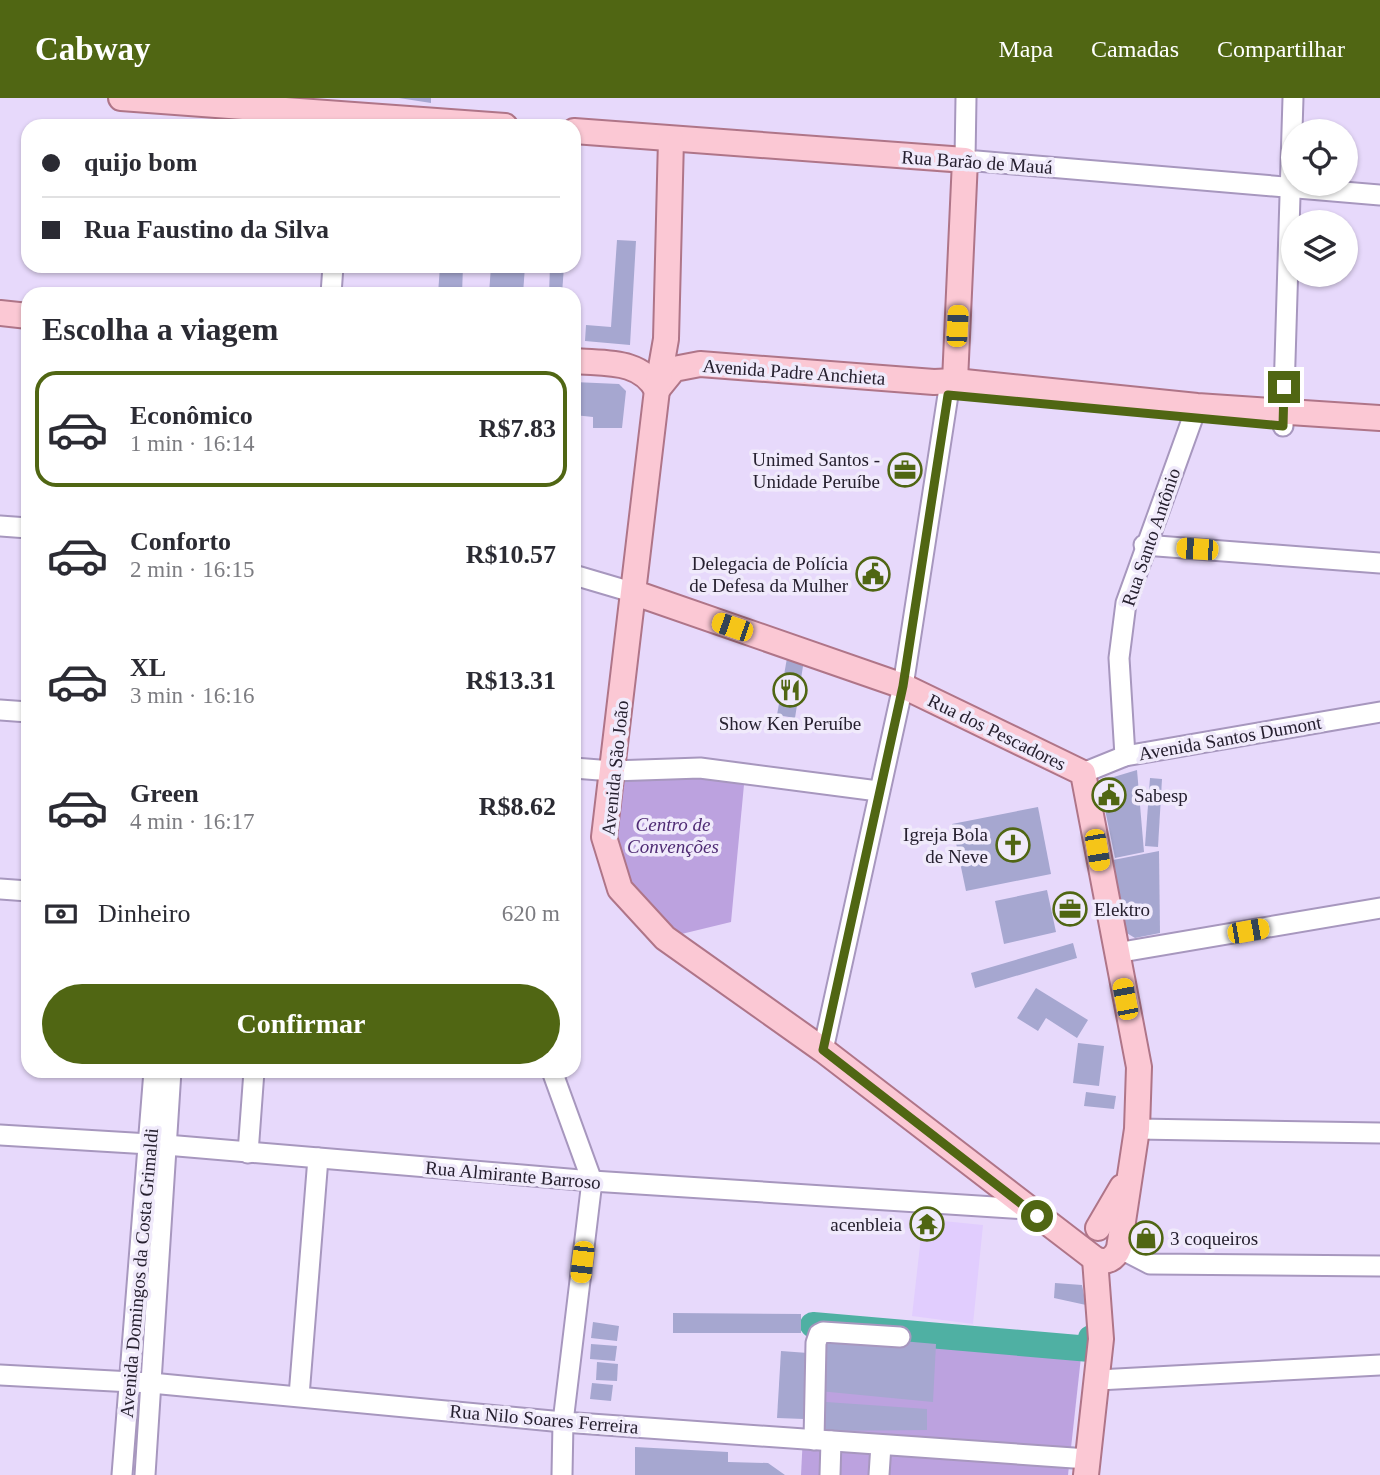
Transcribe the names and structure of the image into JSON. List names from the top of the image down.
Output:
{
  "streets": {
    "main road": [
      "Rua Barão de Mauá",
      "Avenida Padre Anchieta",
      "Rua dos Pescadores",
      "Avenida São João"
    ],
    "street": [
      "Rua Santo Antônio",
      "Avenida Santos Dumont",
      "Rua Almirante Barroso",
      "Avenida Domingos da Costa Grimaldi",
      "Rua Nilo Soares Ferreira"
    ]
  },
  "crossings": [
    ["Rua Barão de Mauá", "Avenida São João"],
    ["Avenida Padre Anchieta", "Rua Santo Antônio"],
    ["Avenida Padre Anchieta", "Avenida São João"],
    ["Rua Santo Antônio", "Avenida Santos Dumont"],
    ["Rua dos Pescadores", "Avenida Santos Dumont"],
    ["Rua dos Pescadores", "Avenida São João"],
    ["Avenida São João", "Rua Almirante Barroso"],
    ["Rua Almirante Barroso", "Avenida Domingos da Costa Grimaldi"],
    ["Avenida Domingos da Costa Grimaldi", "Rua Nilo Soares Ferreira"]
  ],
  "parks": ["Centro de Convenções"],
  "places": {
    "office": ["Unimed Santos - Unidade Peruíbe", "Elektro"],
    "public building": ["Delegacia de Polícia de Defesa da Mulher", "Sabesp"],
    "restaurant": ["Show Ken Peruíbe"],
    "church": ["Igreja Bola de Neve"],
    "temple": ["acenbleia"],
    "shop": ["3 coqueiros"]
  },
  "page": {
    "header": "Cabway",
    "nav": ["Mapa", "Camadas", "Compartilhar"],
    "banner": ["quijo bom", "Rua Faustino da Silva"],
    "heading": "Escolha a viagem",
    "list": [
      {
        "name": "Econômico",
        "note": "1 min · 16:14",
        "value": "R$7.83"
      },
      {
        "name": "Conforto",
        "note": "2 min · 16:15",
        "value": "R$10.57"
      },
      {
        "name": "XL",
        "note": "3 min · 16:16",
        "value": "R$13.31"
      },
      {
        "name": "Green",
        "note": "4 min · 16:17",
        "value": "R$8.62"
      }
    ],
    "pay": ["Dinheiro", "620 m"],
    "buttons": "Confirmar"
  }
}
